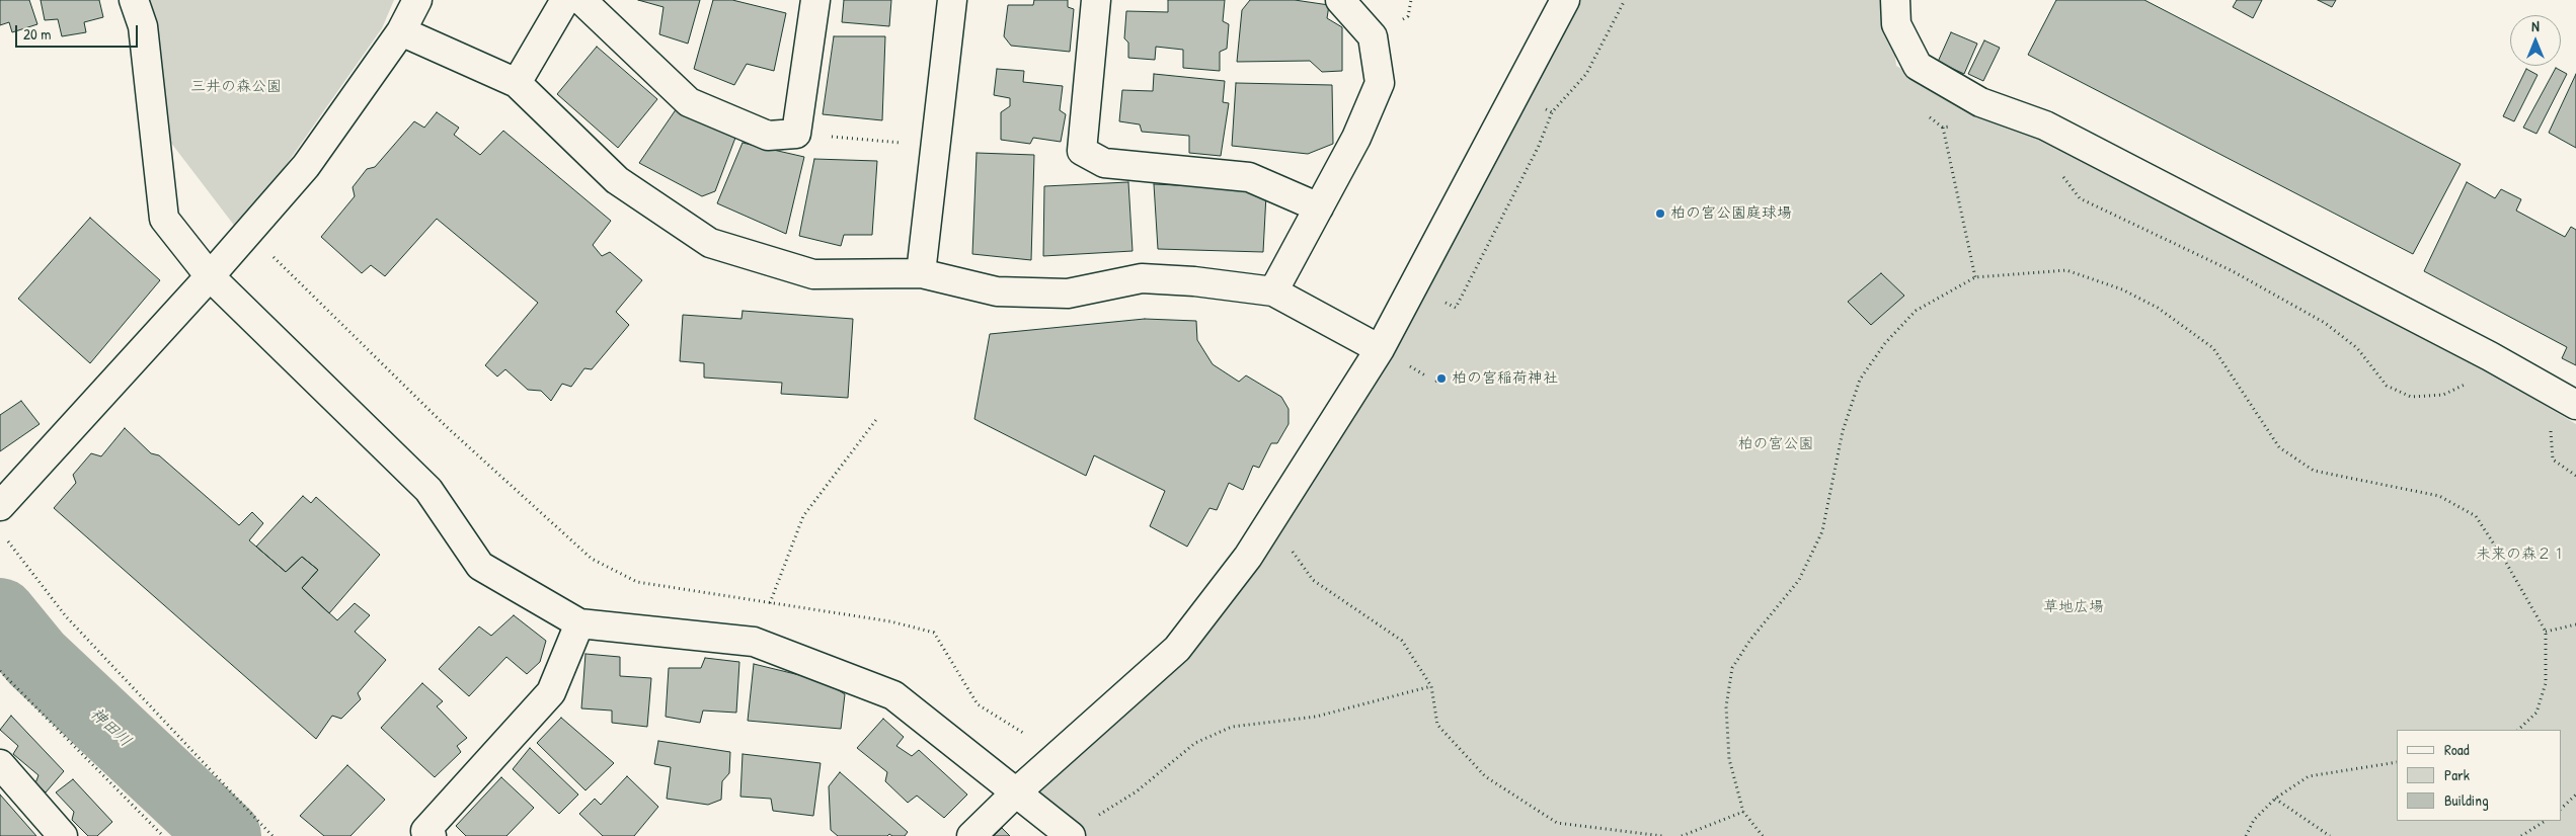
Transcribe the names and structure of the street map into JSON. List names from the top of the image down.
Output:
{
  "water": ["神田川"],
  "parks": [
    "三井の森公園",
    "柏の宮公園",
    "未来の森２１",
    "草地広場"
  ],
  "places": ["柏の宮公園庭球場", "柏の宮稲荷神社"],
  "legend": ["Road", "Park", "Building"],
  "scale_bar": "20 m",
  "north": "top"
}
